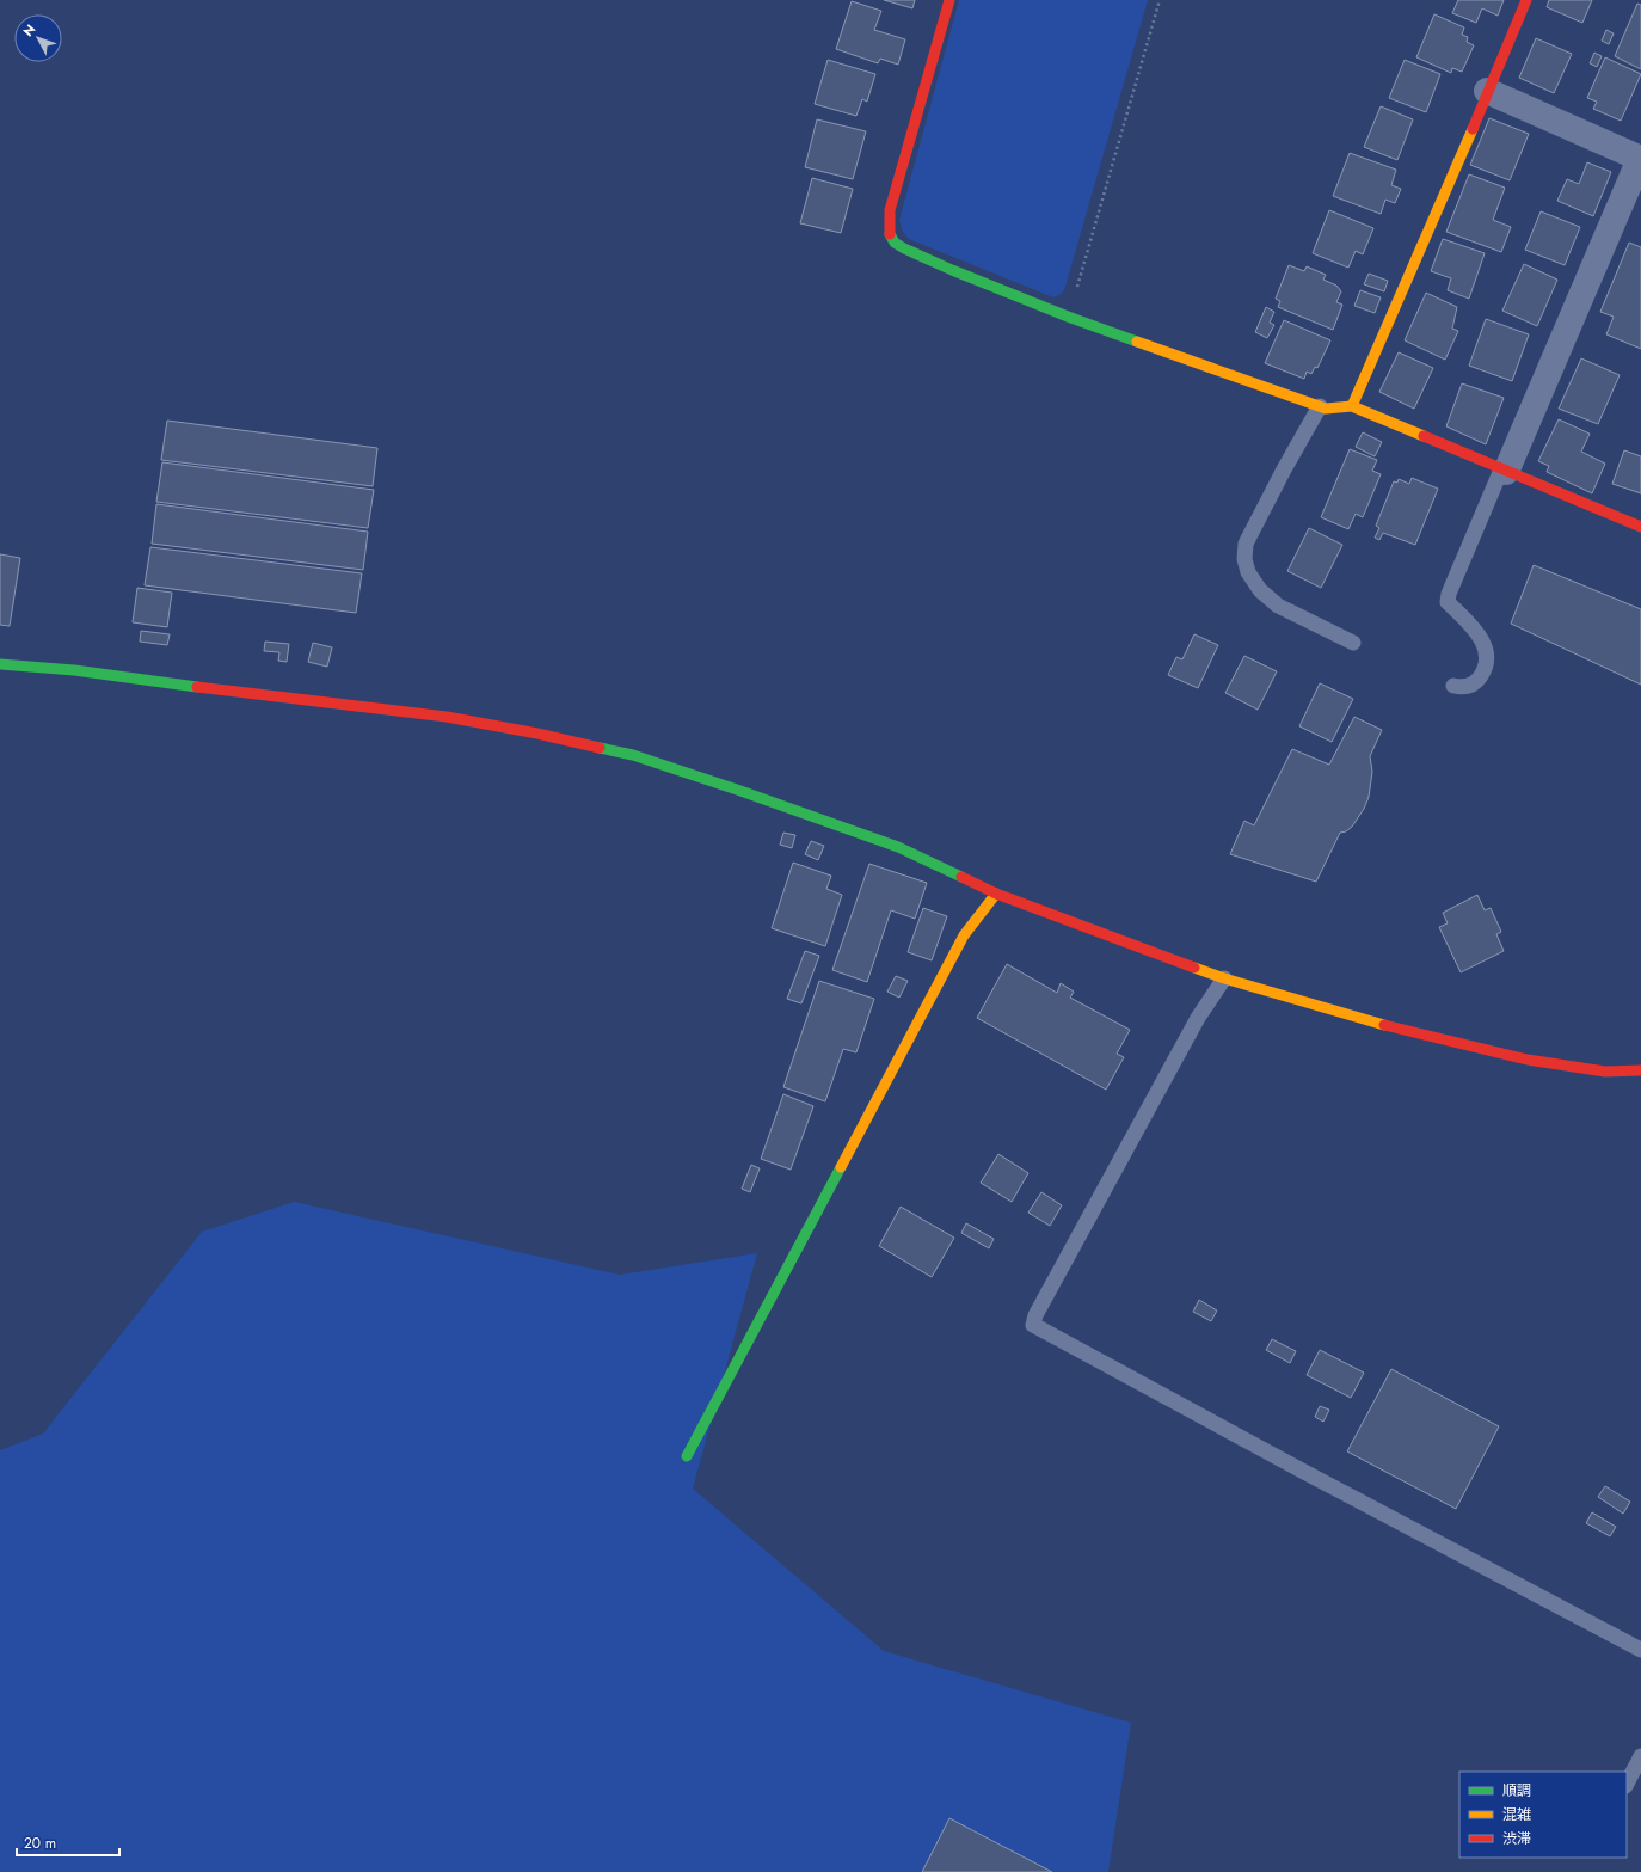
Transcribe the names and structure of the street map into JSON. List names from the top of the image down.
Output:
{
  "legend": ["順調", "混雑", "渋滞"],
  "scale_bar": "20 m",
  "north": "top left"
}
